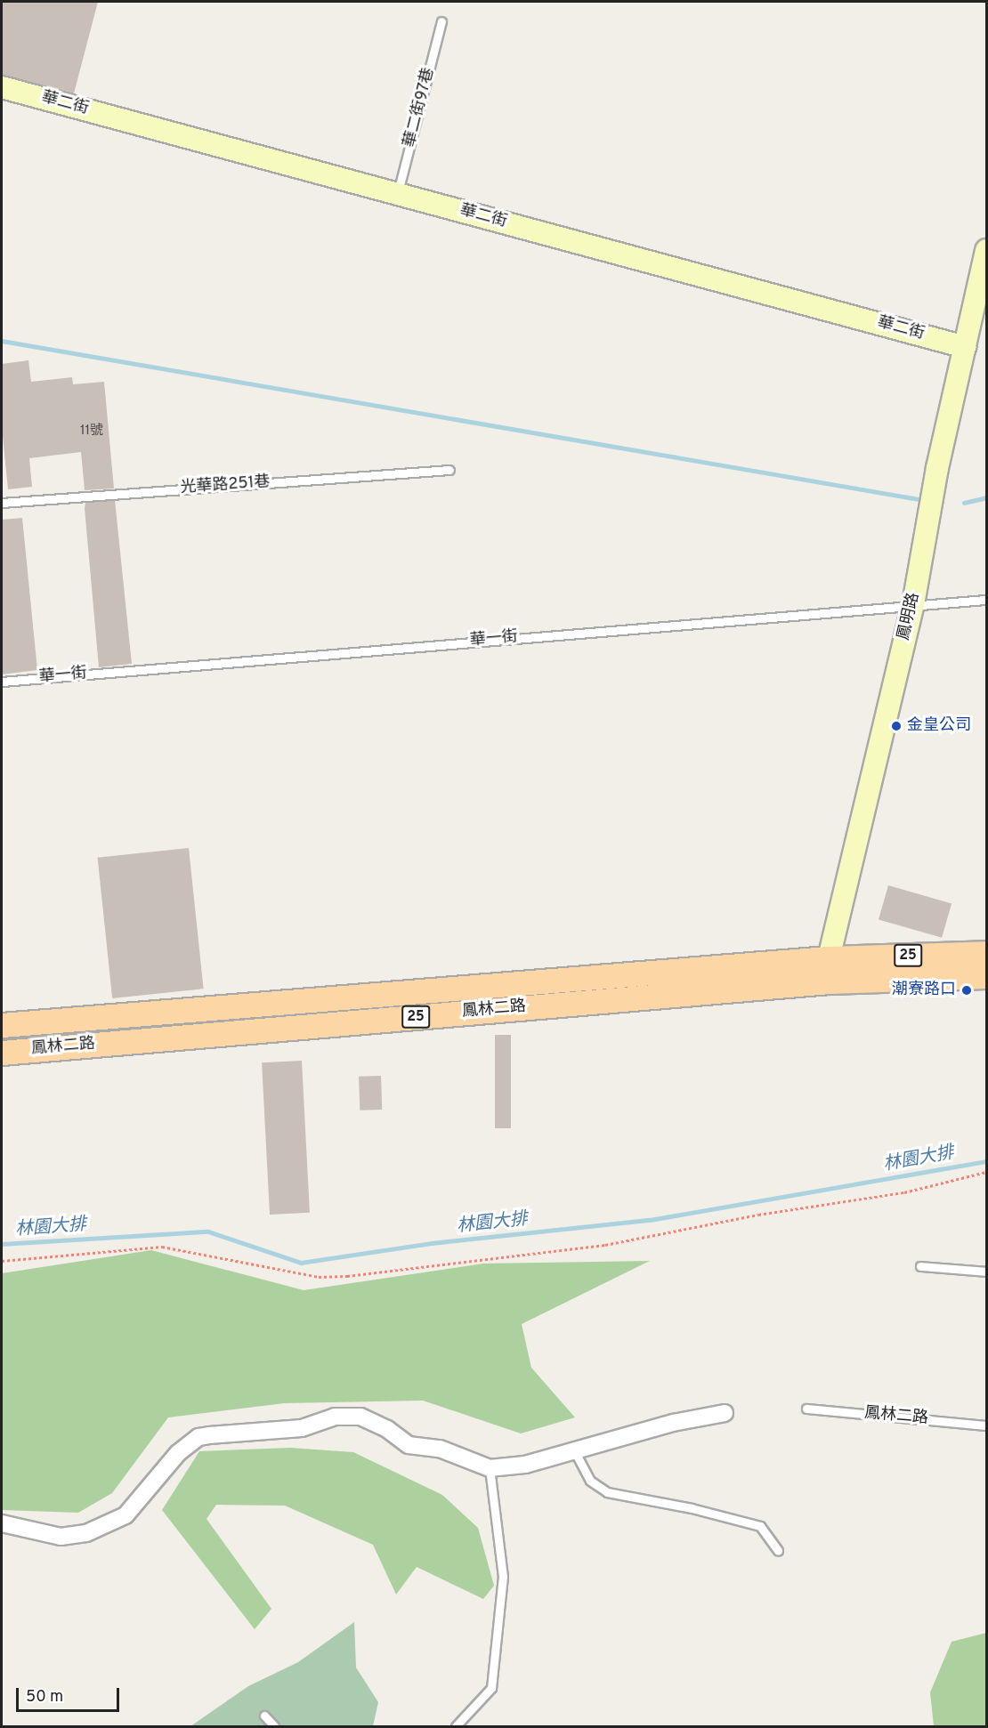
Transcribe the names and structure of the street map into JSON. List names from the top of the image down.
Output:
{
  "streets": {
    "main road": ["25", "鳳林二路"],
    "street": ["華二街", "鳳明路"],
    "lane": ["華二街97巷", "光華路251巷", "華一街"]
  },
  "crossings": [
    ["華二街", "華二街97巷"],
    ["華二街", "鳳明路"],
    ["鳳明路", "華一街"],
    ["鳳明路", "鳳林二路"]
  ],
  "water": ["林園大排"],
  "places": ["金皇公司", "潮寮路口"],
  "house_numbers": ["11號"],
  "scale_bar": "50 m"
}
